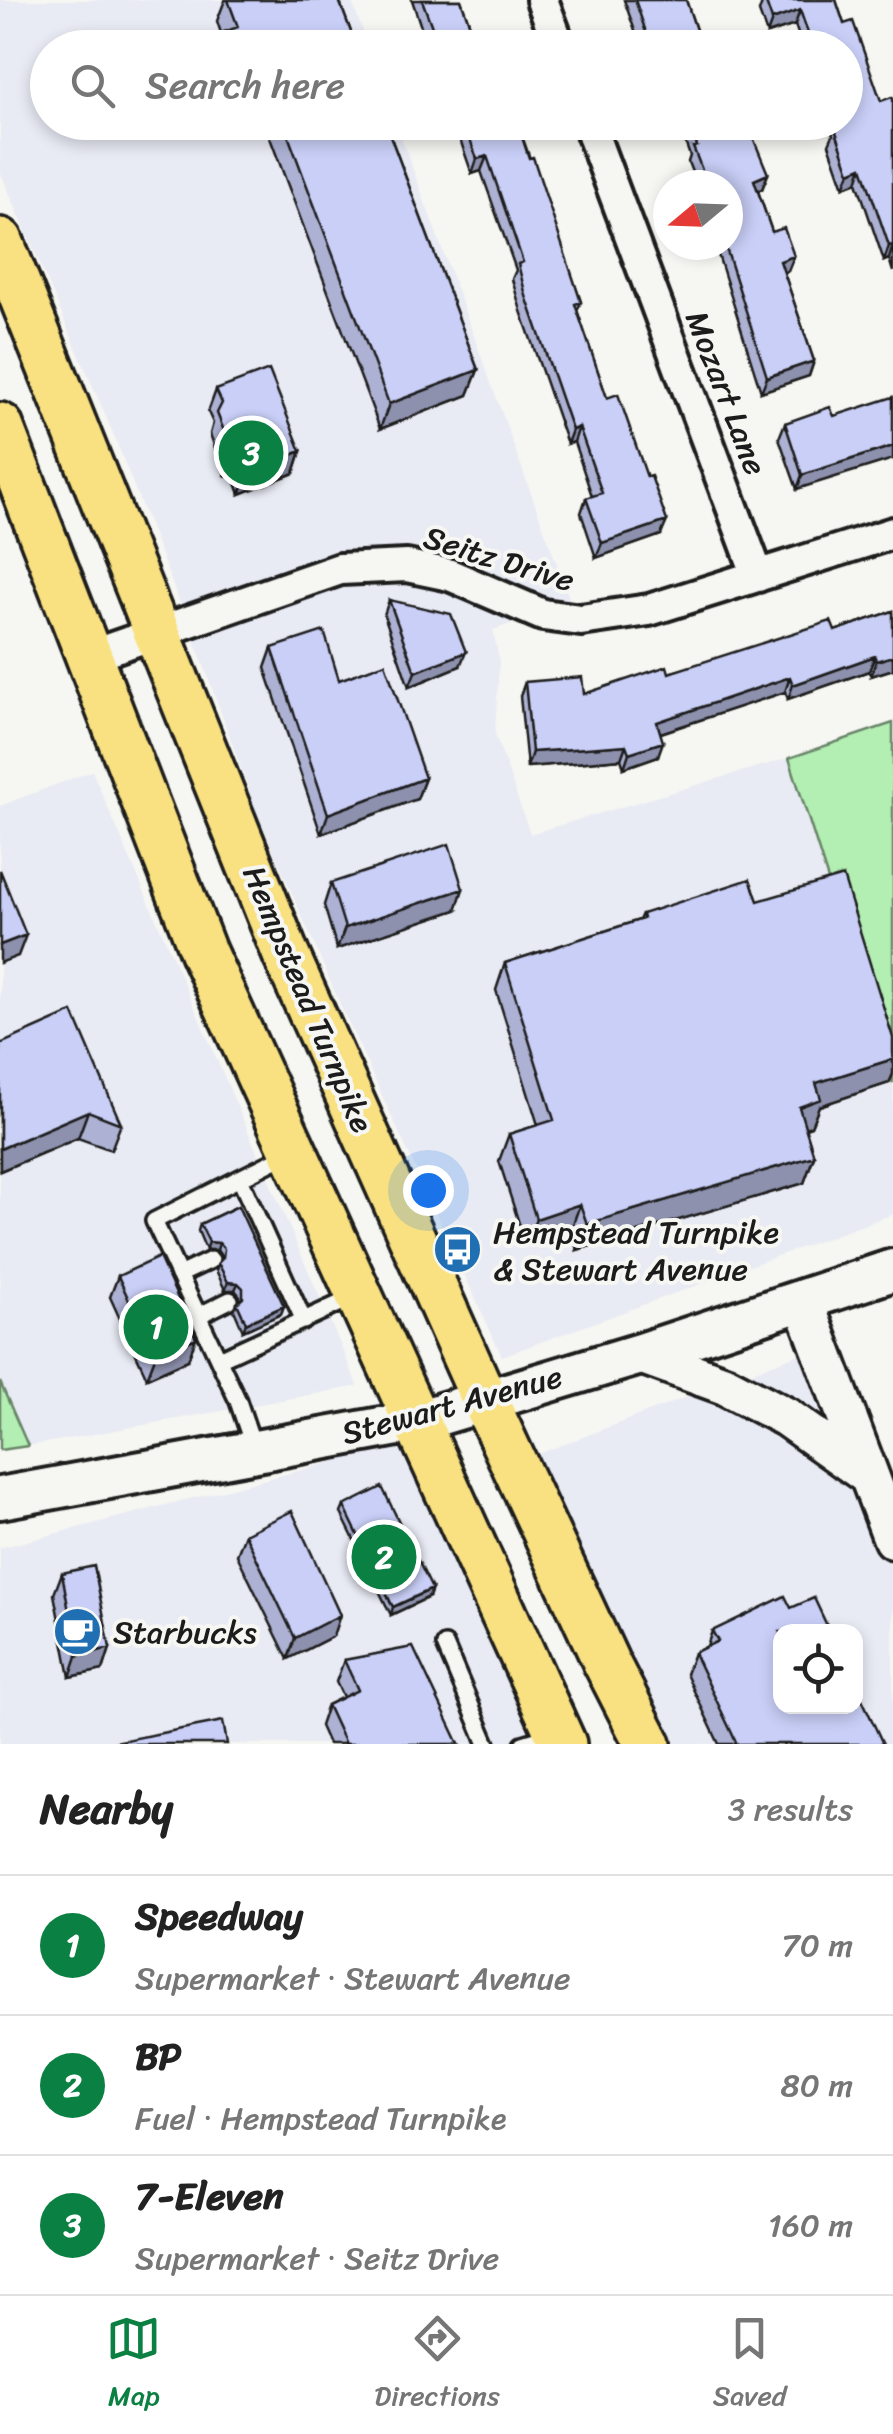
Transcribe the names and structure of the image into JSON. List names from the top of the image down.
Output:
{
  "streets": {
    "main road": ["Hempstead Turnpike", "Stewart Avenue"],
    "street": ["Mozart Lane", "Seitz Drive"]
  },
  "crossings": [
    ["Mozart Lane", "Seitz Drive"],
    ["Seitz Drive", "Hempstead Turnpike"],
    ["Hempstead Turnpike", "Stewart Avenue"]
  ],
  "places": {
    "bus stop": ["Hempstead Turnpike & Stewart Avenue"],
    "cafe": ["Starbucks"]
  },
  "north": "left",
  "page": {
    "search": "Search here",
    "pins": ["3", "1", "2"],
    "heading": ["Nearby", "3 results"],
    "list": [
      {
        "mark": "1",
        "name": "Speedway",
        "note": "Supermarket · Stewart Avenue",
        "value": "70 m"
      },
      {
        "mark": "2",
        "name": "BP",
        "note": "Fuel · Hempstead Turnpike",
        "value": "80 m"
      },
      {
        "mark": "3",
        "name": "7-Eleven",
        "note": "Supermarket · Seitz Drive",
        "value": "160 m"
      }
    ],
    "nav": ["Map", "Directions", "Saved"]
  }
}
